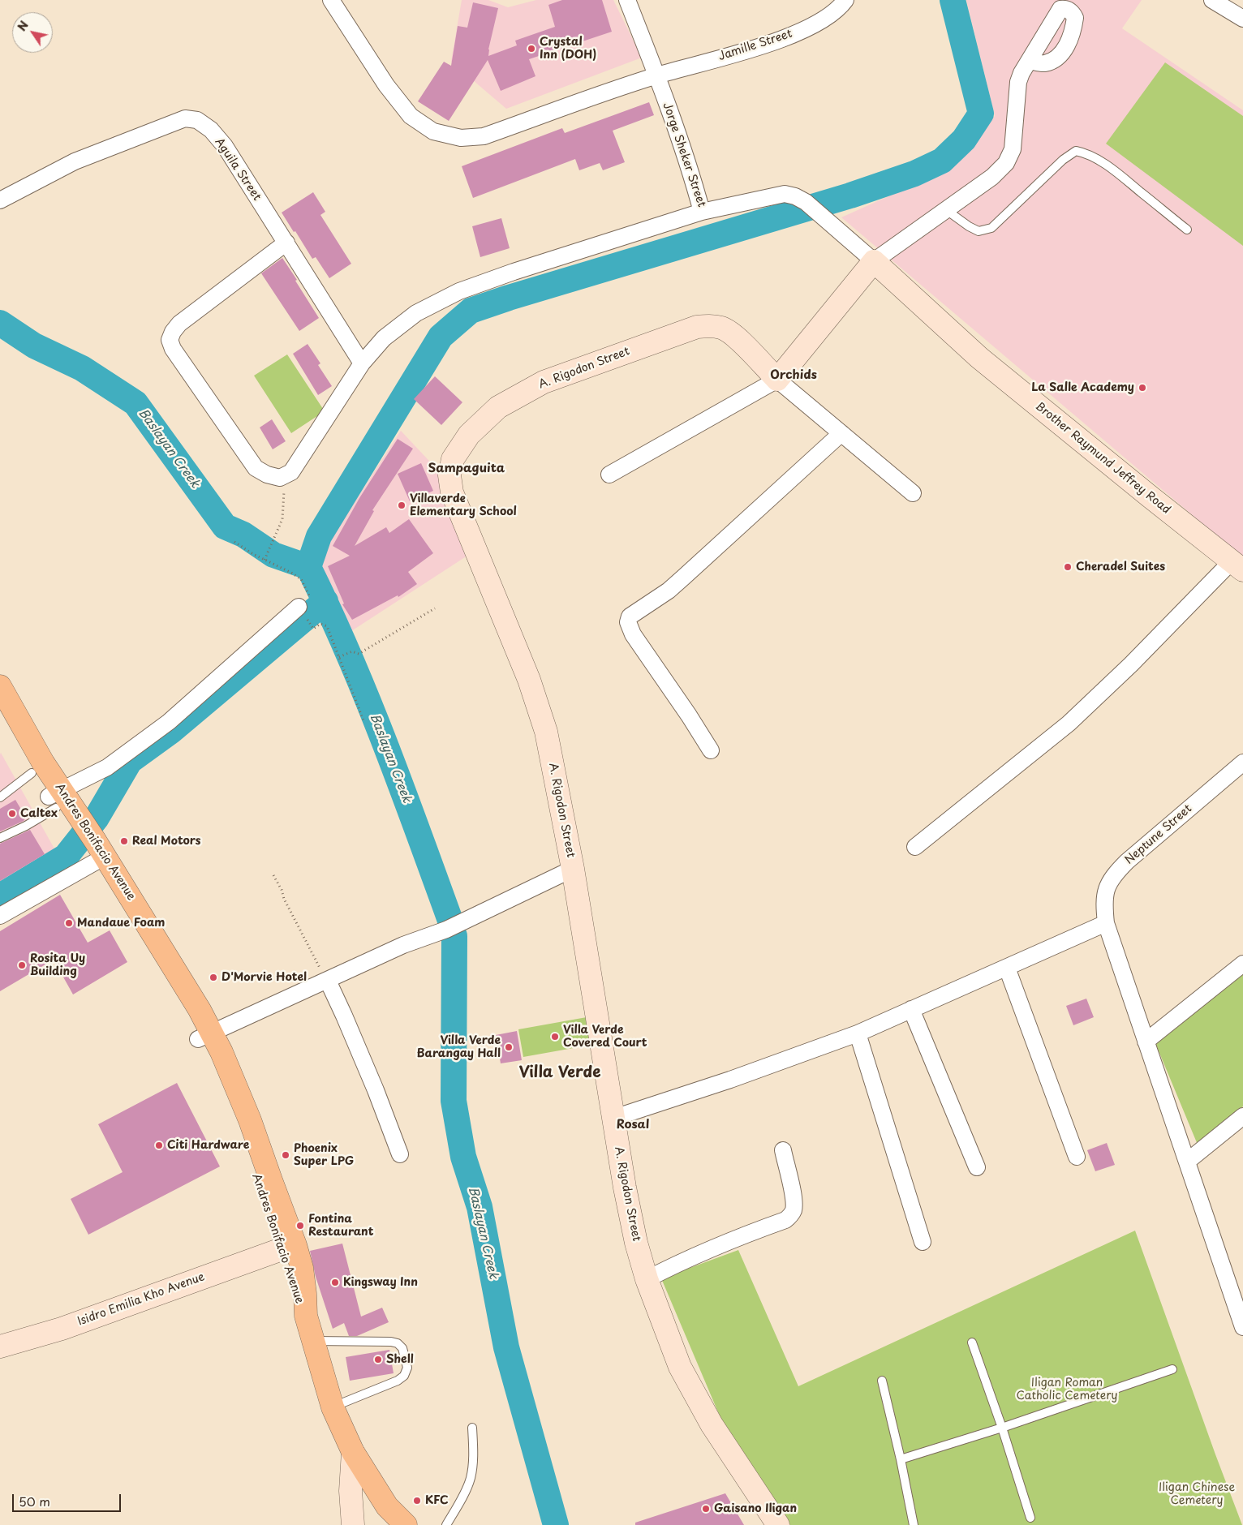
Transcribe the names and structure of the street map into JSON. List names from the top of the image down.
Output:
{
  "streets": {
    "highway": ["Andres Bonifacio Avenue"],
    "street": [
      "Jamille Street",
      "Jorge Sheker Street",
      "Aguila Street",
      "A. Rigodon Street",
      "Brother Raymund Jeffrey Road",
      "Neptune Street",
      "Isidro Emilia Kho Avenue"
    ]
  },
  "crossings": [
    ["Jamille Street", "Jorge Sheker Street"],
    ["Jorge Sheker Street", "Brother Raymund Jeffrey Road"],
    ["Andres Bonifacio Avenue", "Isidro Emilia Kho Avenue"]
  ],
  "districts": [
    "Orchids",
    "Sampaguita",
    "Villa Verde",
    "Rosal"
  ],
  "water": ["Baslayan Creek"],
  "parks": ["Iligan Roman Catholic Cemetery", "Iligan Chinese Cemetery"],
  "places": [
    "Crystal Inn (DOH)",
    "La Salle Academy",
    "Villaverde Elementary School",
    "Cheradel Suites",
    "Caltex",
    "Real Motors",
    "Mandaue Foam",
    "Rosita Uy Building",
    "D'Morvie Hotel",
    "Villa Verde Covered Court",
    "Villa Verde Barangay Hall",
    "Citi Hardware",
    "Phoenix Super LPG",
    "Fontina Restaurant",
    "Kingsway Inn",
    "Shell",
    "KFC",
    "Gaisano Iligan"
  ],
  "scale_bar": "50 m",
  "north": "top left"
}
